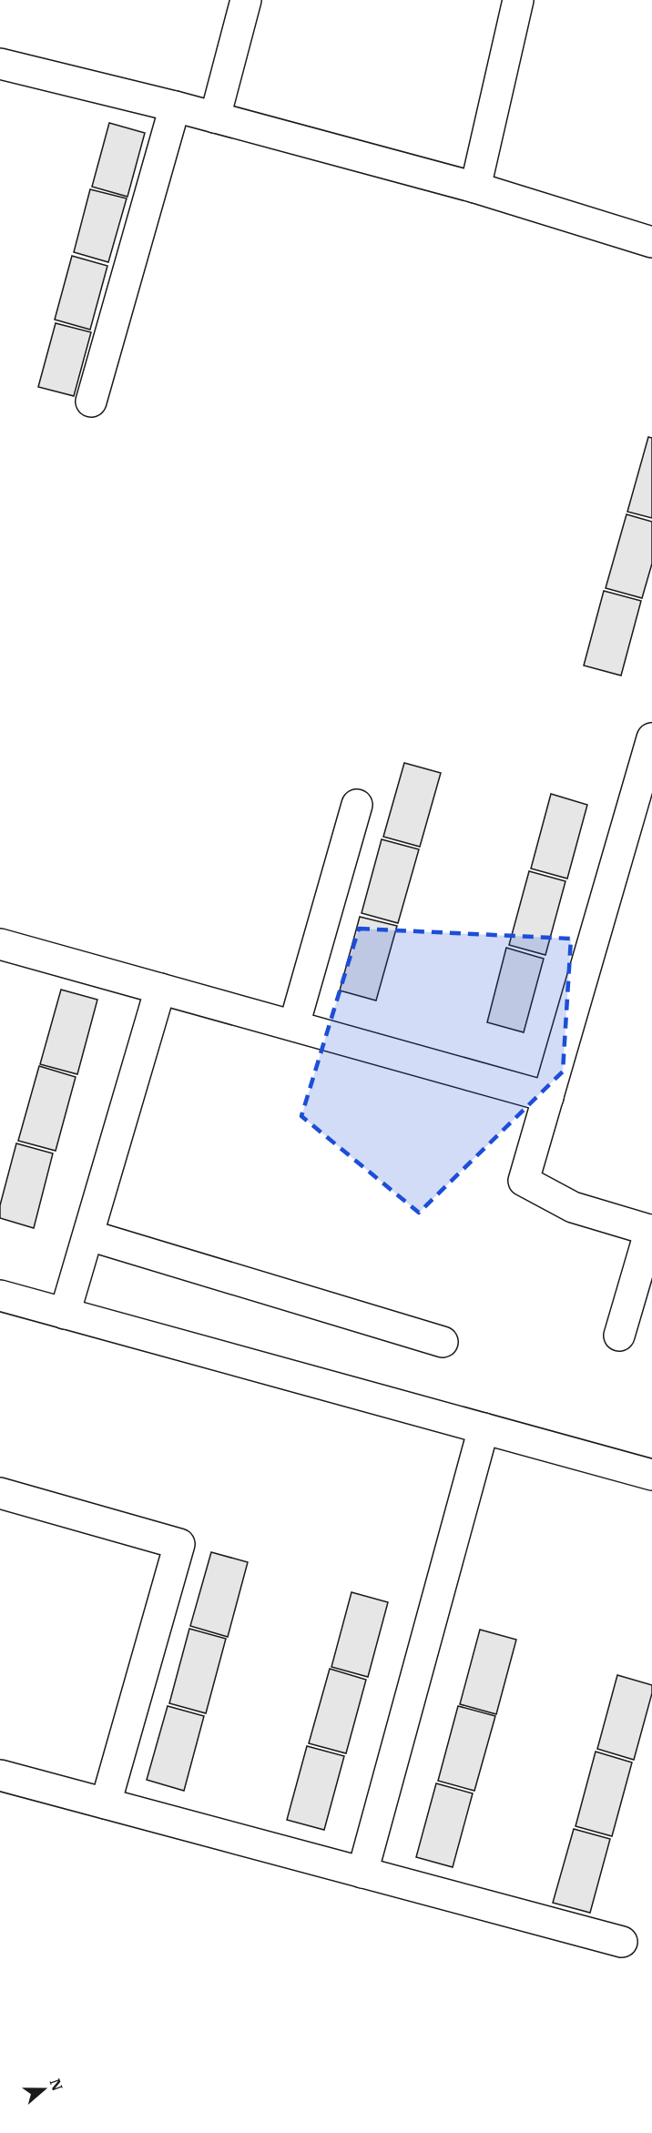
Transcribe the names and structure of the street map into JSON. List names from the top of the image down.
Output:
{
  "north": "right"
}
